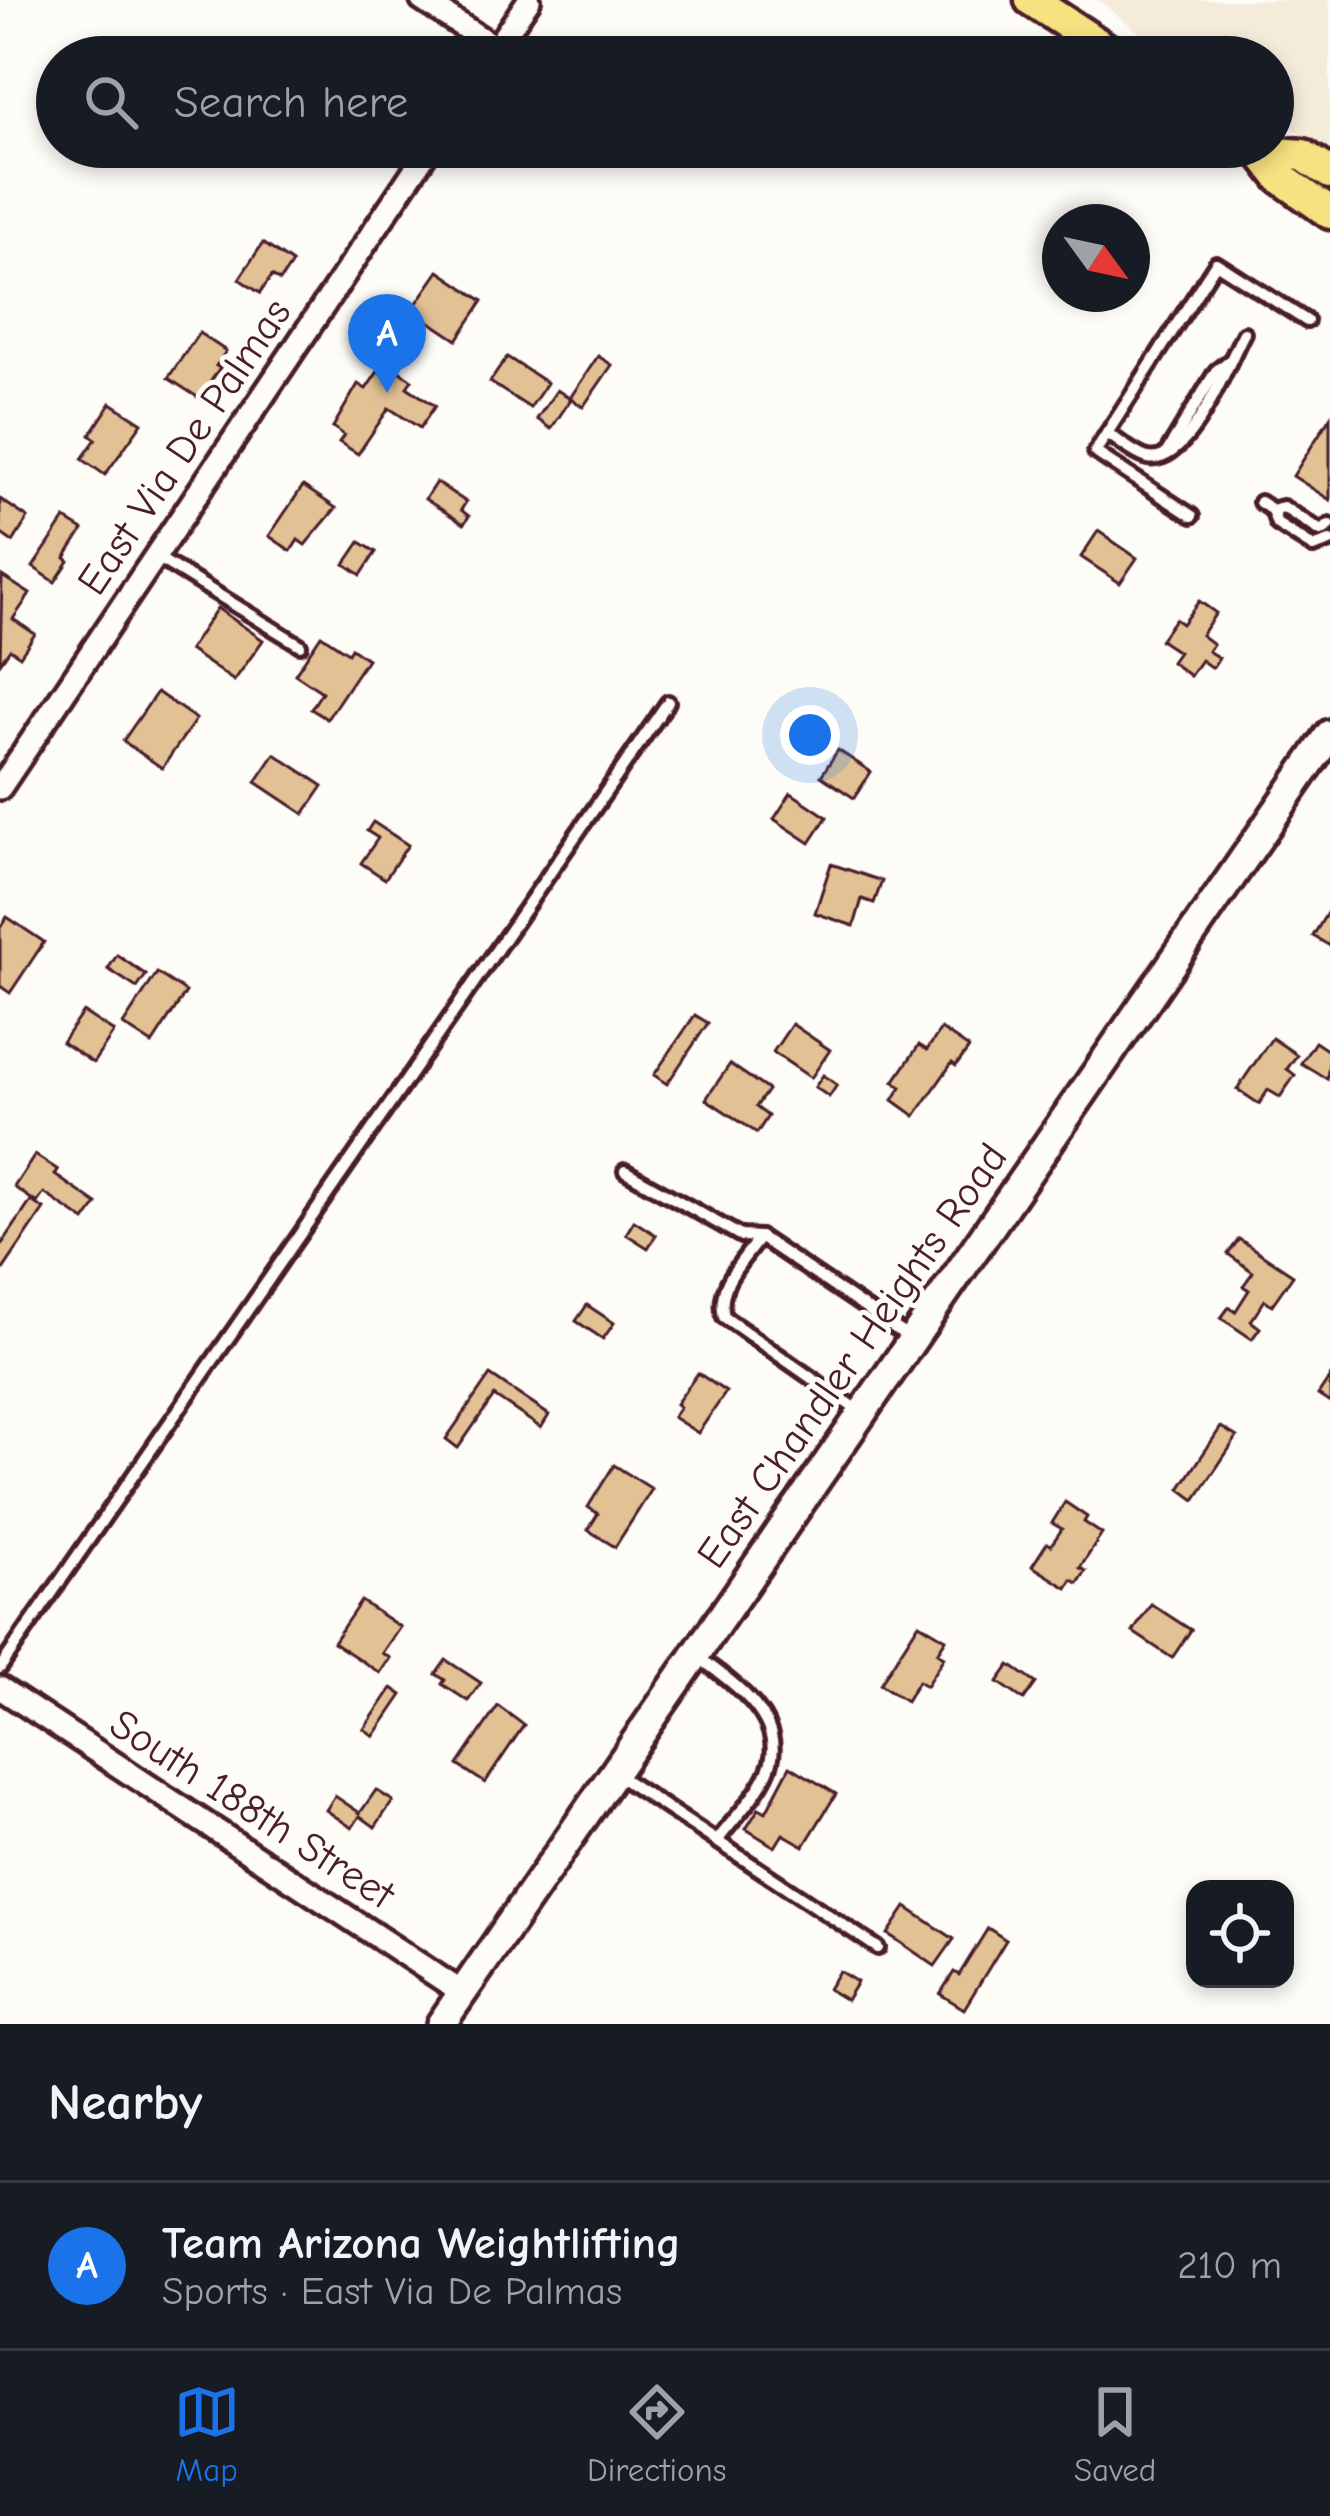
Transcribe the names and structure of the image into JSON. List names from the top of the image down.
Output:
{
  "streets": {
    "main road": ["East Chandler Heights Road"],
    "street": ["East Via De Palmas", "South 188th Street"]
  },
  "crossings": [
    ["East Chandler Heights Road", "South 188th Street"]
  ],
  "north": "bottom right",
  "page": {
    "search": "Search here",
    "pins": "A",
    "heading": "Nearby",
    "list": [
      {
        "mark": "A",
        "name": "Team Arizona Weightlifting",
        "note": "Sports · East Via De Palmas",
        "value": "210 m"
      }
    ],
    "nav": ["Map", "Directions", "Saved"]
  }
}
